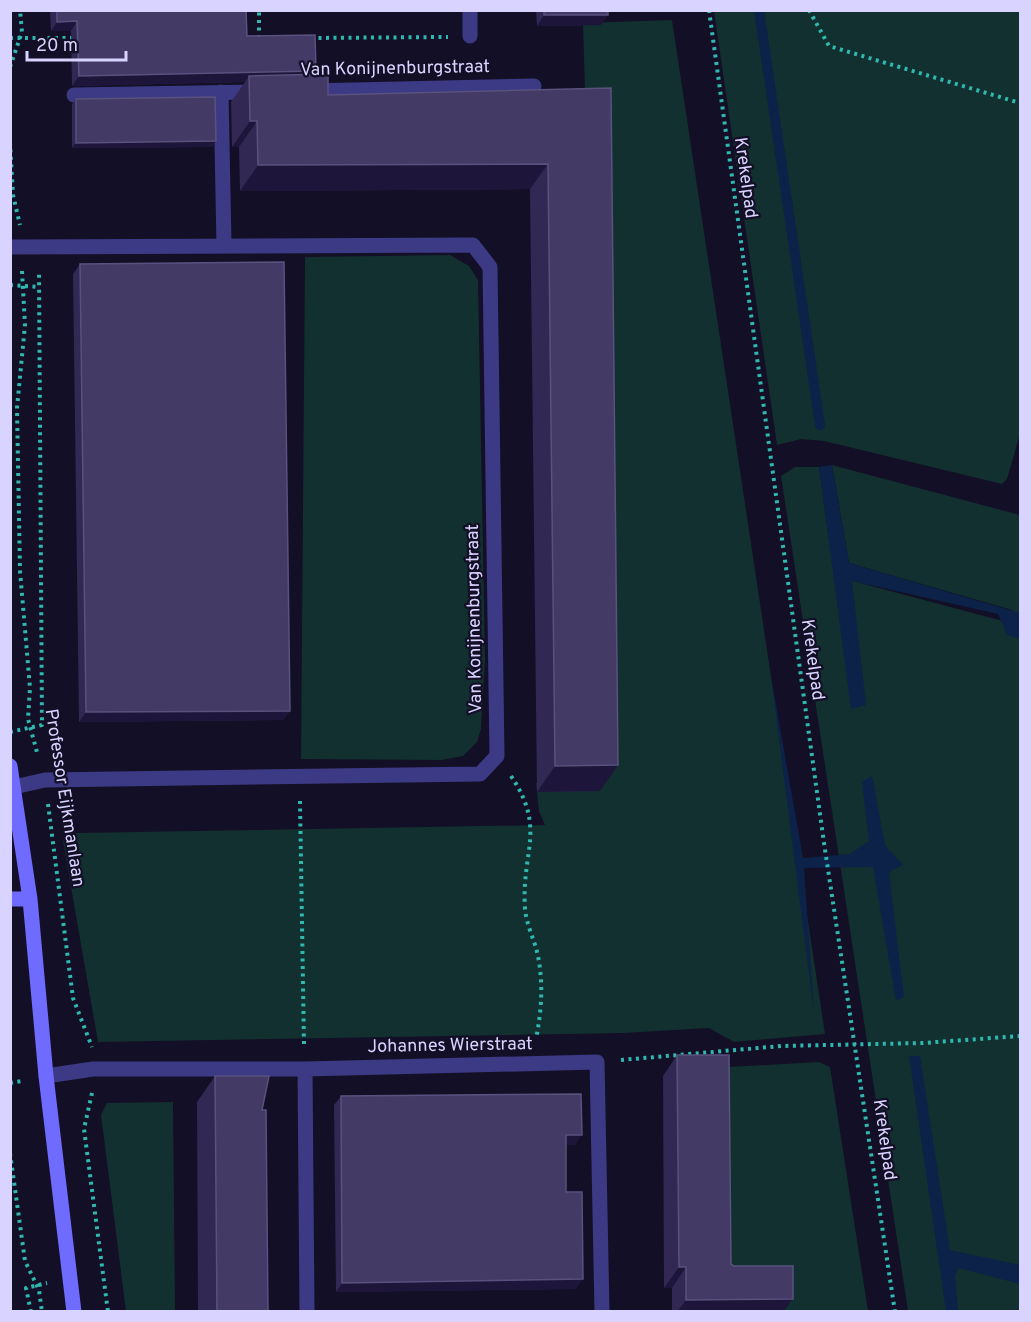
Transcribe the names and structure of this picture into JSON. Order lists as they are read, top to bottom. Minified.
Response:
{"streets":{"street":["Van Konijnenburgstraat","Johannes Wierstraat"],"path":["Krekelpad","Professor Eijkmanlaan"]},"crossings":[["Van Konijnenburgstraat","Professor Eijkmanlaan"],["Professor Eijkmanlaan","Johannes Wierstraat"]],"scale_bar":"20 m"}
